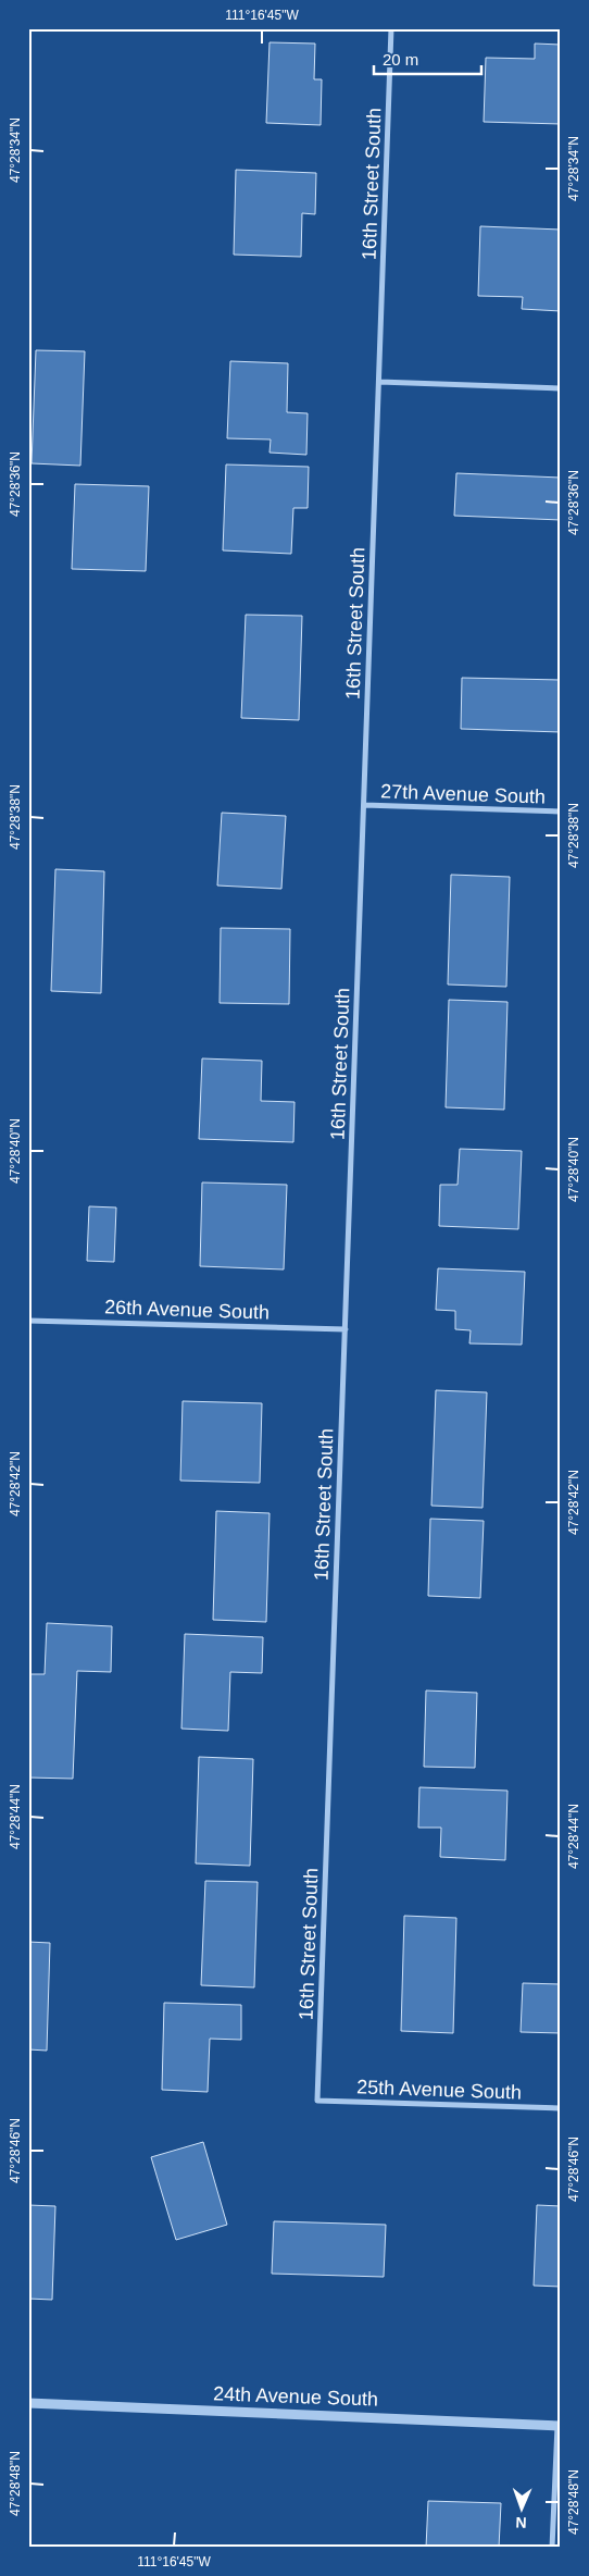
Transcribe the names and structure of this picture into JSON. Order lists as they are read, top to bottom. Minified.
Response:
{"streets":{"street":["16th Street South","27th Avenue South","26th Avenue South","25th Avenue South","24th Avenue South"]},"crossings":[["16th Street South","27th Avenue South"],["16th Street South","26th Avenue South"],["16th Street South","25th Avenue South"]],"scale_bar":"20 m","north":"bottom","coordinates":["111°16'45\"W","47°28'34\"N","47°28'36\"N","47°28'38\"N","47°28'40\"N","47°28'42\"N","47°28'44\"N","47°28'46\"N","47°28'48\"N"]}
